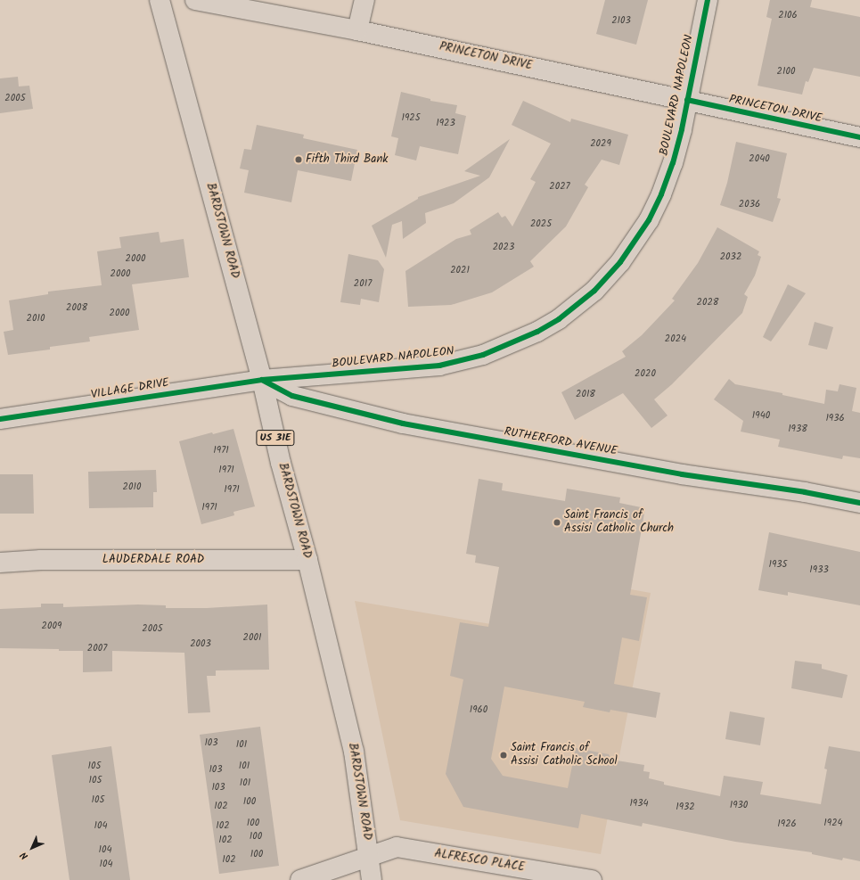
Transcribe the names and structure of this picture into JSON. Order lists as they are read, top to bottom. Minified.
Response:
{"streets":{"street":["PRINCETON DRIVE","BOULEVARD NAPOLEON","BARDSTOWN ROAD","VILLAGE DRIVE","US 31E","RUTHERFORD AVENUE","LAUDERDALE ROAD","ALFRESCO PLACE"]},"crossings":[["PRINCETON DRIVE","BOULEVARD NAPOLEON"],["BOULEVARD NAPOLEON","BARDSTOWN ROAD"],["BOULEVARD NAPOLEON","VILLAGE DRIVE"],["BOULEVARD NAPOLEON","RUTHERFORD AVENUE"],["BARDSTOWN ROAD","VILLAGE DRIVE"],["BARDSTOWN ROAD","RUTHERFORD AVENUE"],["BARDSTOWN ROAD","LAUDERDALE ROAD"],["BARDSTOWN ROAD","ALFRESCO PLACE"],["VILLAGE DRIVE","RUTHERFORD AVENUE"]],"places":["Fifth Third Bank","Saint Francis of Assisi Catholic Church","Saint Francis of Assisi Catholic School"],"house_numbers":["2106","2103","2100","2005","1925","1923","2029","2040","2027","2036","2025","2023","2032","2000","2021","2000","2017","2028","2008","2000","2010","2024","2020","2018","1940","1936","1938","1971","1971","2010","1971","1971","1935","1933","2009","2005","2001","2003","2007","1960","103","101","105","101","103","105","101","103","105","100","1934","1930","102","1932","100","1924","1926","104","102","100","102","104","100","102","104"],"north":"bottom left"}
